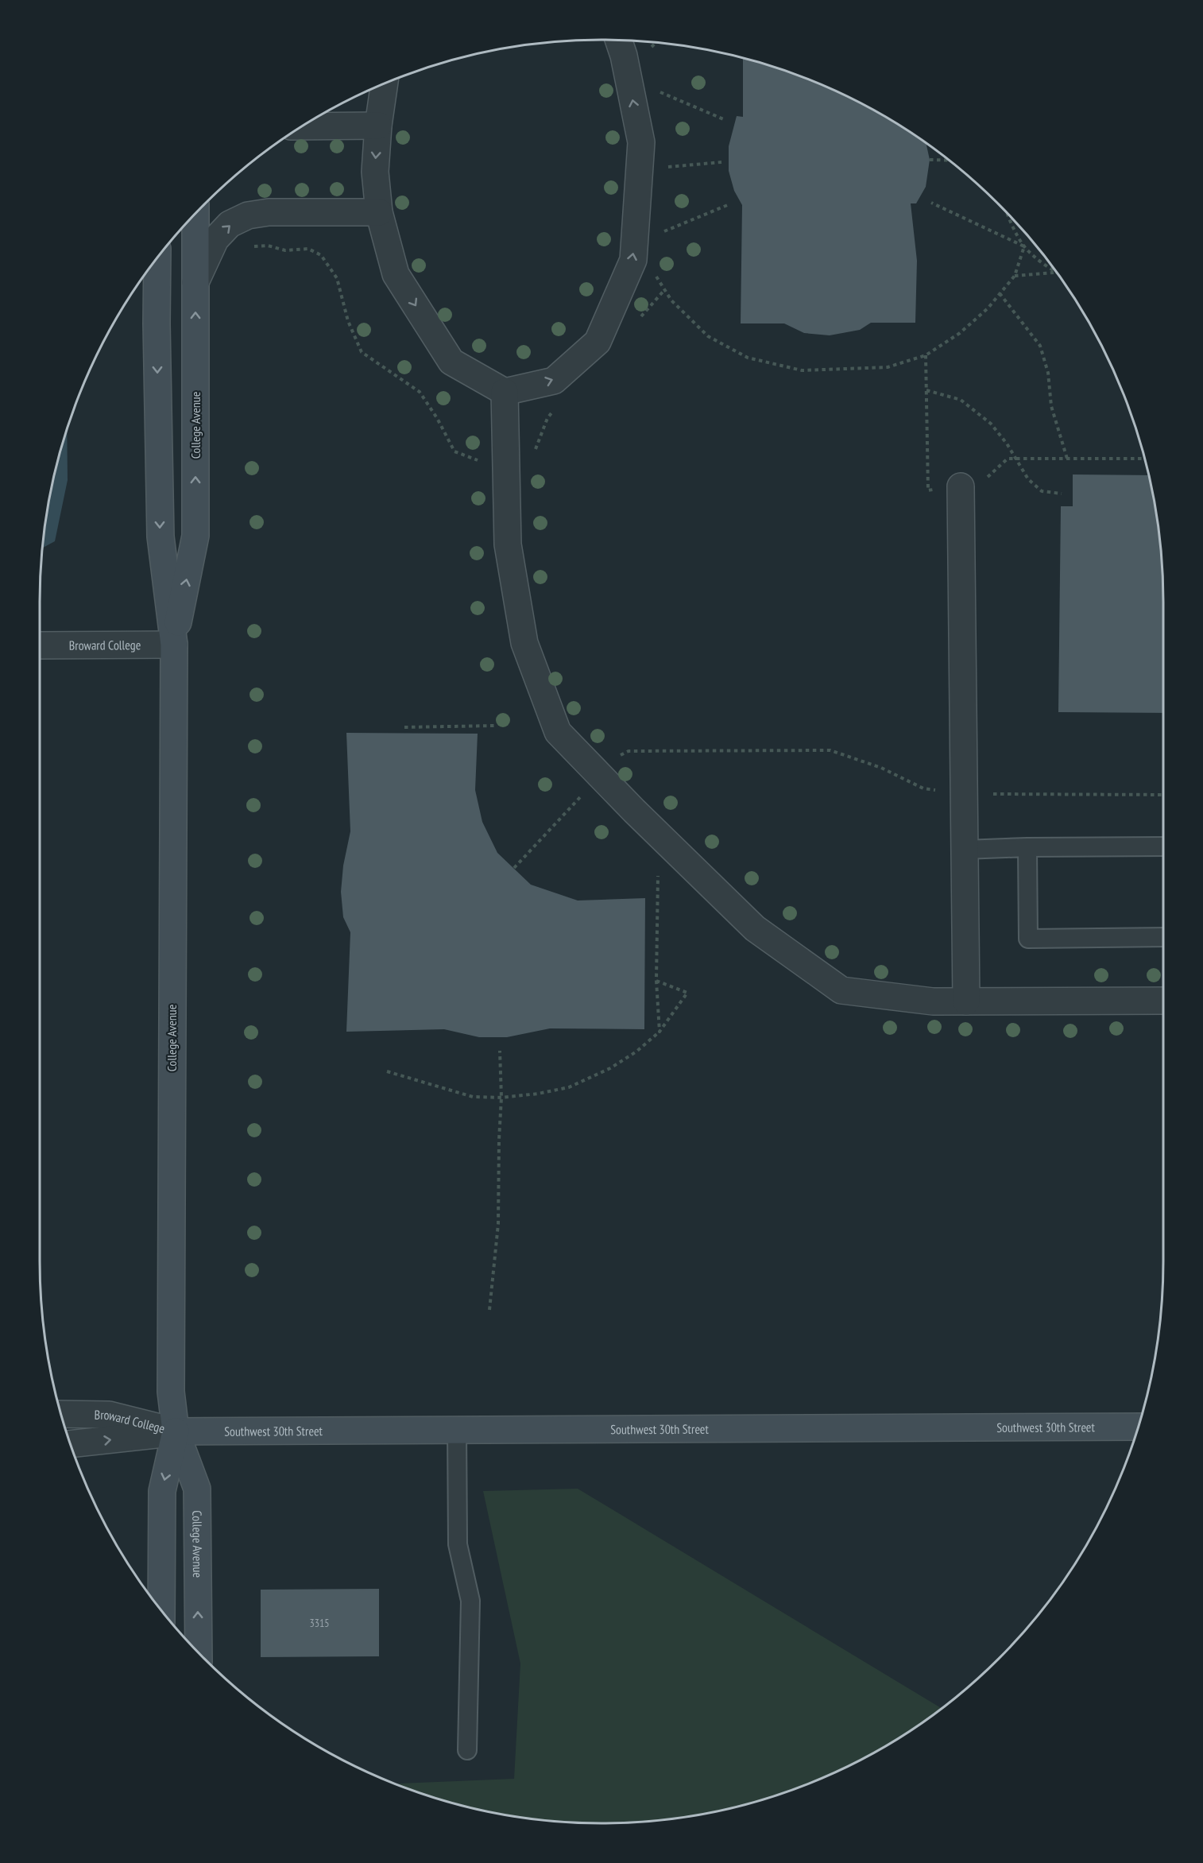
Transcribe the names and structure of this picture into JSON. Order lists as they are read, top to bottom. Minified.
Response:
{"streets":{"street":["College Avenue","Broward College","Southwest 30th Street"]},"crossings":[["College Avenue","Broward College"],["College Avenue","Southwest 30th Street"],["Broward College","Southwest 30th Street"]],"house_numbers":["3315"]}
